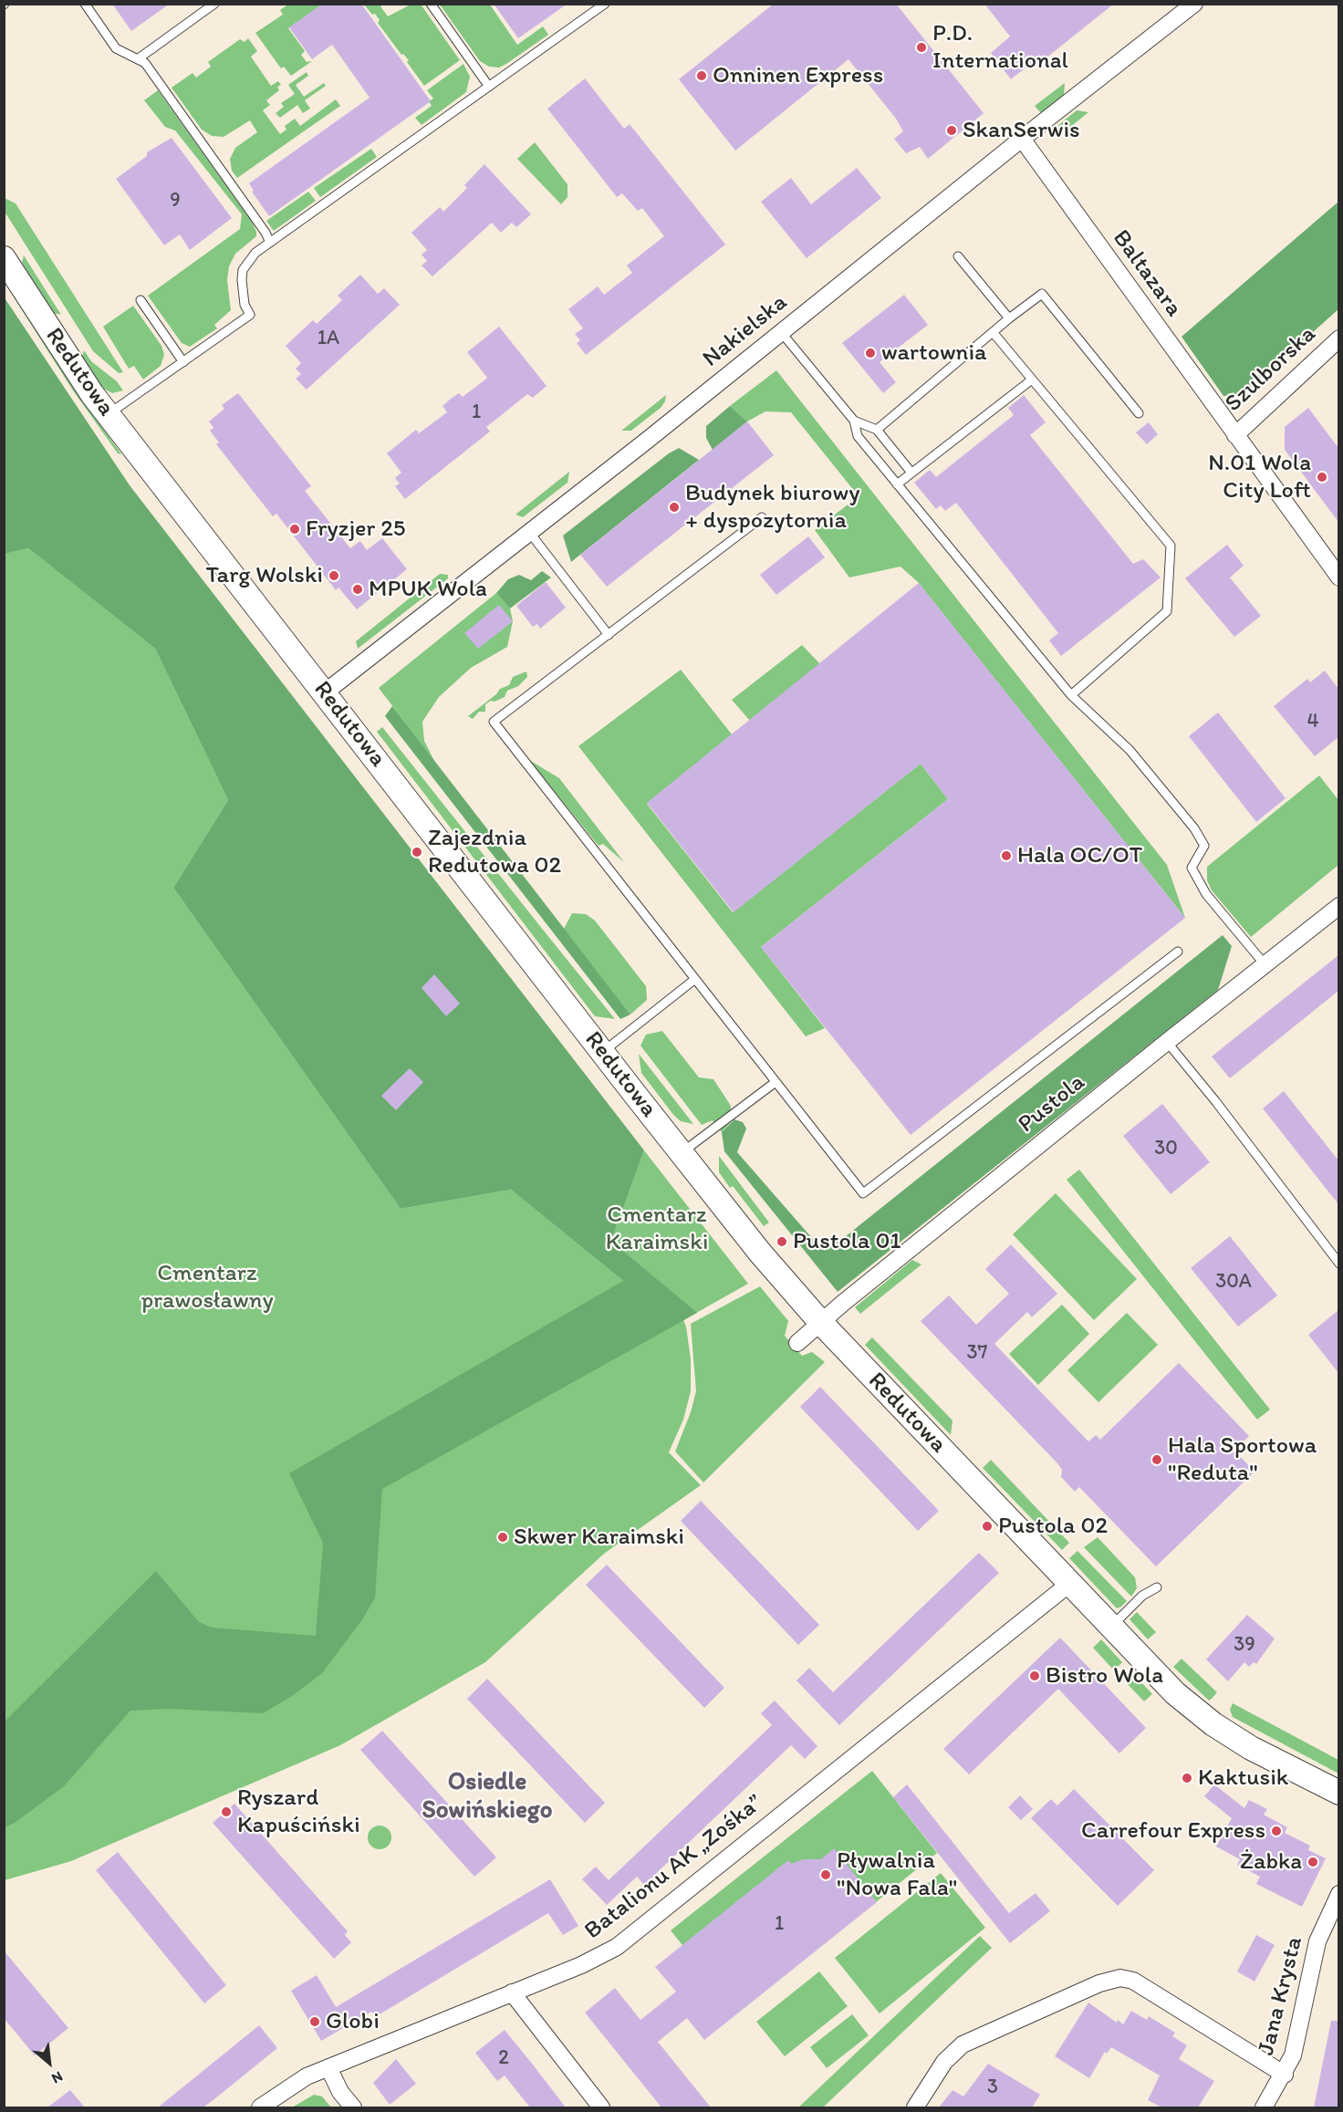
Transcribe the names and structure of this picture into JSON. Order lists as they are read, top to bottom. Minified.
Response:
{"streets":{"street":["Baltazara","Nakielska","Szulborska","Redutowa","Pustola","Batalionu AK „Zośka”","Jana Krysta"]},"crossings":[["Baltazara","Nakielska"],["Baltazara","Szulborska"],["Nakielska","Redutowa"],["Redutowa","Pustola"],["Redutowa","Batalionu AK „Zośka”"]],"districts":["Osiedle Sowińskiego"],"parks":["Cmentarz Karaimski","Cmentarz prawosławny"],"places":["P.D. International","Onninen Express","SkanSerwis","wartownia","N.01 Wola City Loft","Budynek biurowy + dyspozytornia","Fryzjer 25","Targ Wolski","MPUK Wola","Zajezdnia Redutowa 02","Hala OC/OT","Pustola 01","Hala Sportowa \"Reduta\"","Pustola 02","Skwer Karaimski","Bistro Wola","Kaktusik","Ryszard Kapuściński","Carrefour Express","Żabka","Pływalnia \"Nowa Fala\"","Globi"],"house_numbers":["9","1A","1","4","30","30A","37","39","1","2","3"],"north":"bottom right"}
